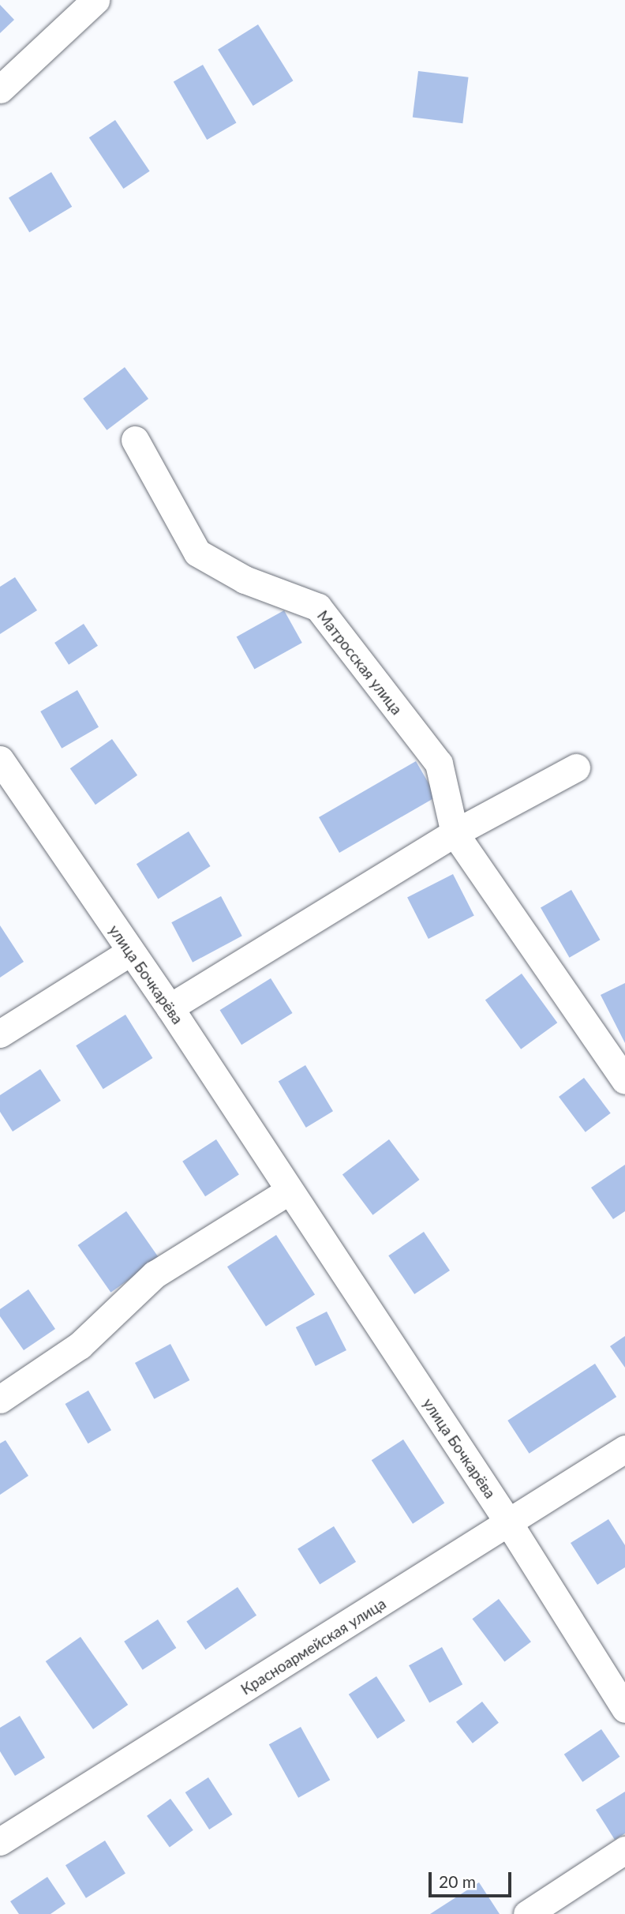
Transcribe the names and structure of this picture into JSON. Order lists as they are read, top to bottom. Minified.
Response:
{"streets":{"street":["Матросская улица","улица Бочкарёва","Красноармейская улица"]},"crossings":[["улица Бочкарёва","Красноармейская улица"]],"scale_bar":"20 m"}
